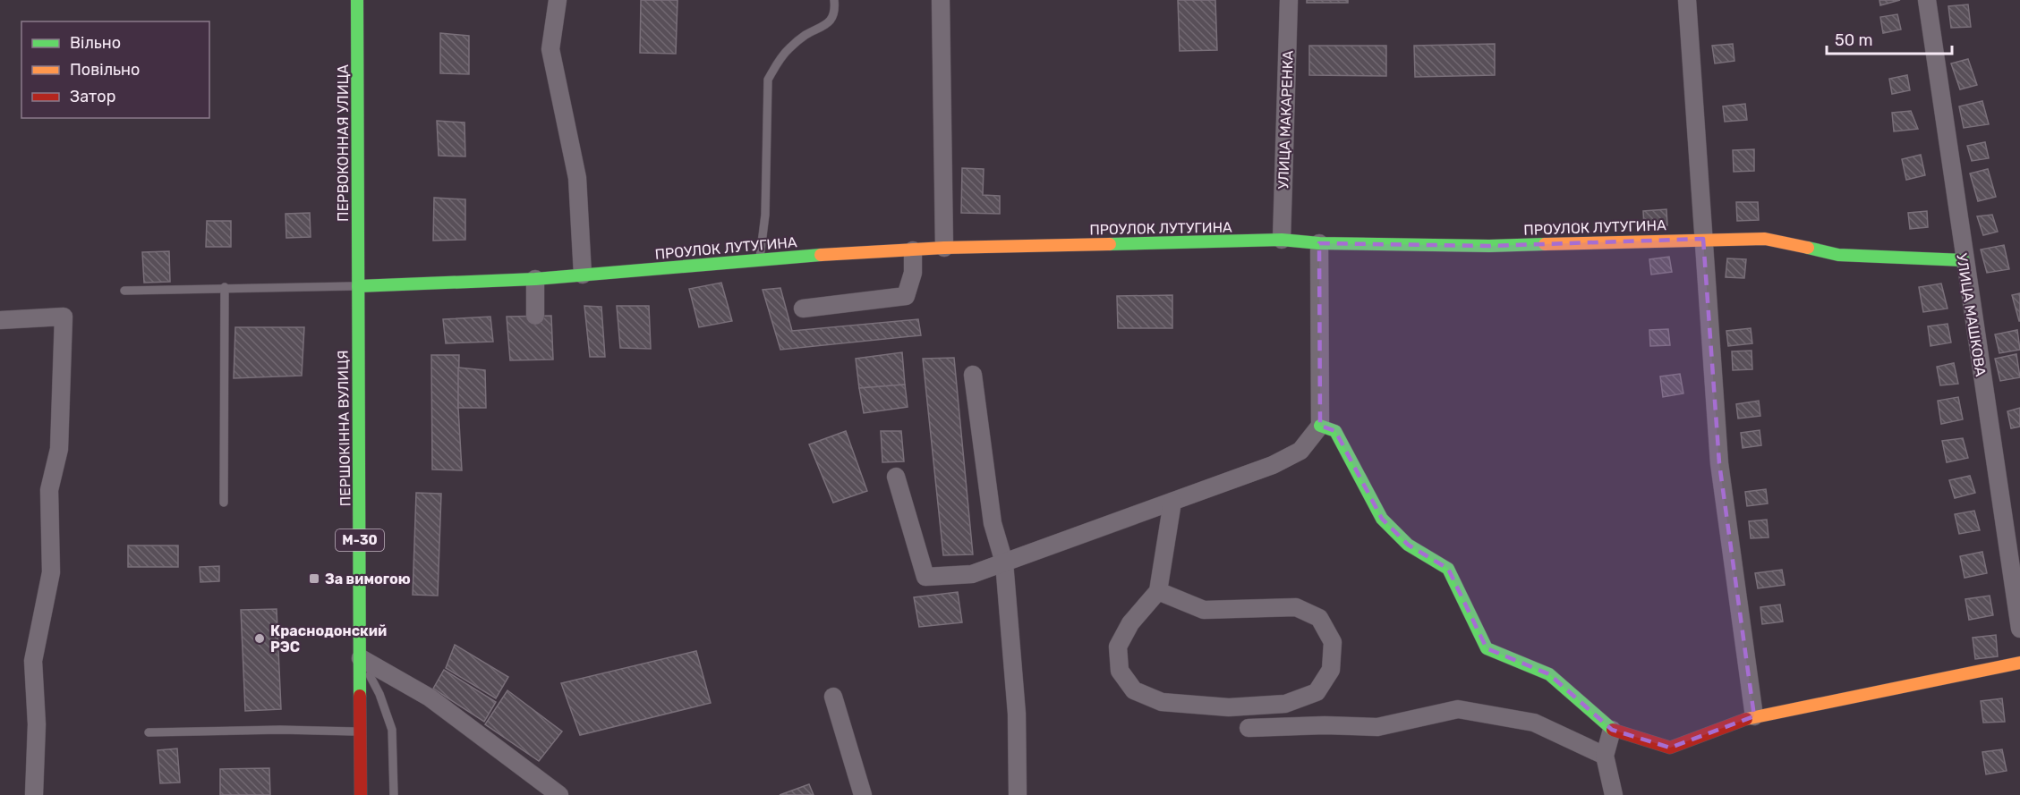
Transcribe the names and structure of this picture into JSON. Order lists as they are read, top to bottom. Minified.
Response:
{"streets":{"main road":["ПЕРВОКОННАЯ УЛИЦА","ПРОУЛОК ЛУТУГИНА","ПЕРШОКІННА ВУЛИЦЯ","М-30"],"street":["УЛИЦА МАКАРЕНКА","УЛИЦА МАШКОВА"]},"crossings":[["УЛИЦА МАКАРЕНКА","ПРОУЛОК ЛУТУГИНА"],["ПЕРВОКОННАЯ УЛИЦА","ПРОУЛОК ЛУТУГИНА"],["ПЕРВОКОННАЯ УЛИЦА","ПЕРШОКІННА ВУЛИЦЯ"],["ПРОУЛОК ЛУТУГИНА","УЛИЦА МАШКОВА"],["ПРОУЛОК ЛУТУГИНА","ПЕРШОКІННА ВУЛИЦЯ"]],"places":{"transit":["За вимогою"],"other":["Краснодонский РЭС"]},"legend":["Вільно","Повільно","Затор"],"scale_bar":"50 m"}
